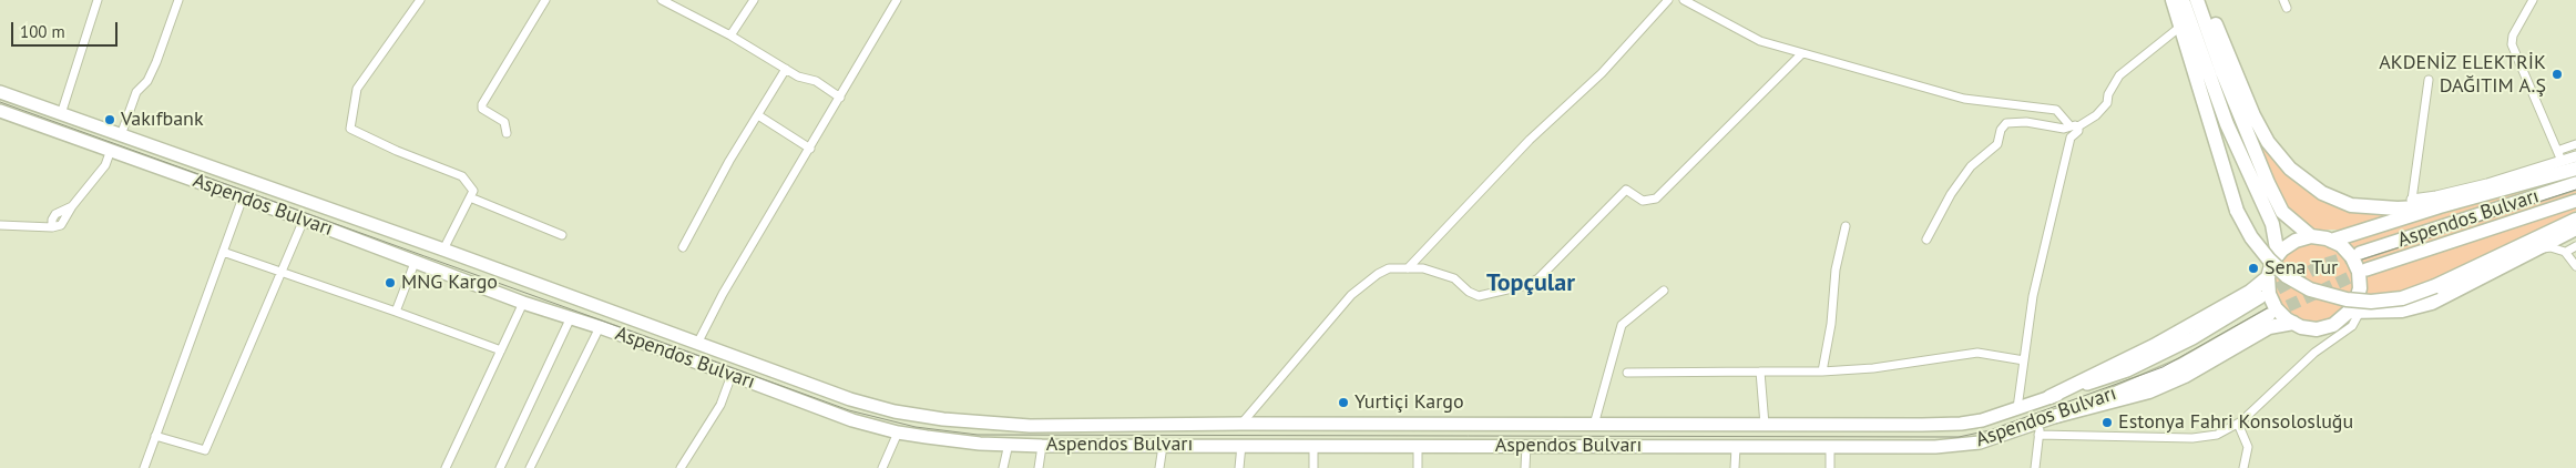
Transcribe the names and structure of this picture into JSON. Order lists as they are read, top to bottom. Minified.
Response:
{"streets":{"main road":["Aspendos Bulvarı"]},"districts":["Topçular"],"places":["AKDENİZ ELEKTRİK DAĞITIM A.Ş","Vakıfbank","Sena Tur","MNG Kargo","Yurtiçi Kargo","Estonya Fahri Konsolosluğu"],"scale_bar":"100 m"}
